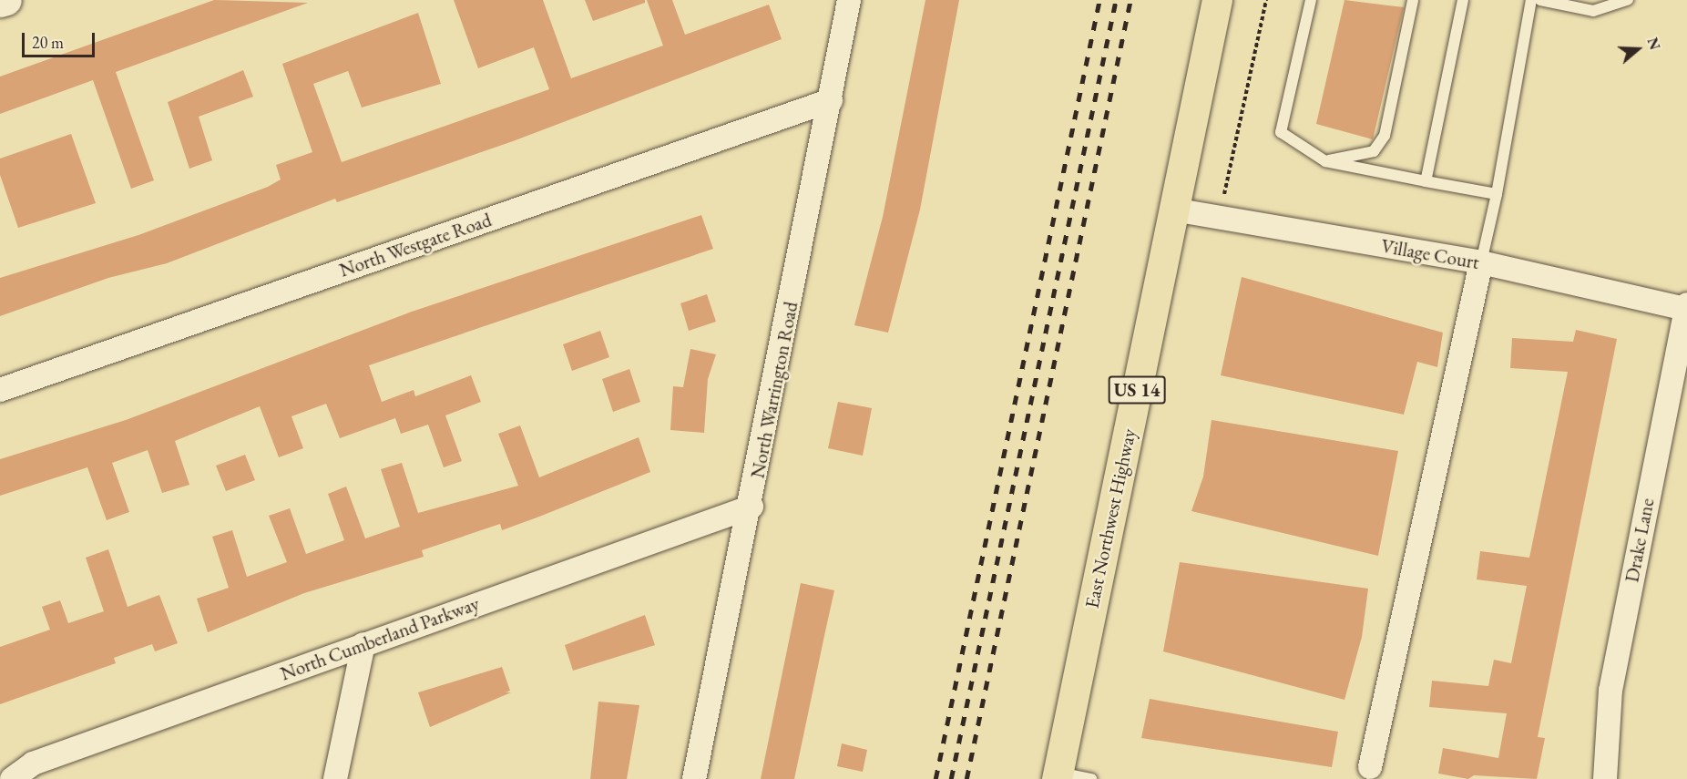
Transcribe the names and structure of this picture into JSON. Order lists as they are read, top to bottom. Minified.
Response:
{"streets":{"main road":["US 14","East Northwest Highway"],"street":["North Westgate Road","Village Court","North Warrington Road","Drake Lane","North Cumberland Parkway"]},"crossings":[["North Westgate Road","North Warrington Road"],["Village Court","East Northwest Highway"],["Village Court","Drake Lane"],["North Warrington Road","North Cumberland Parkway"]],"scale_bar":"20 m","north":"right"}
